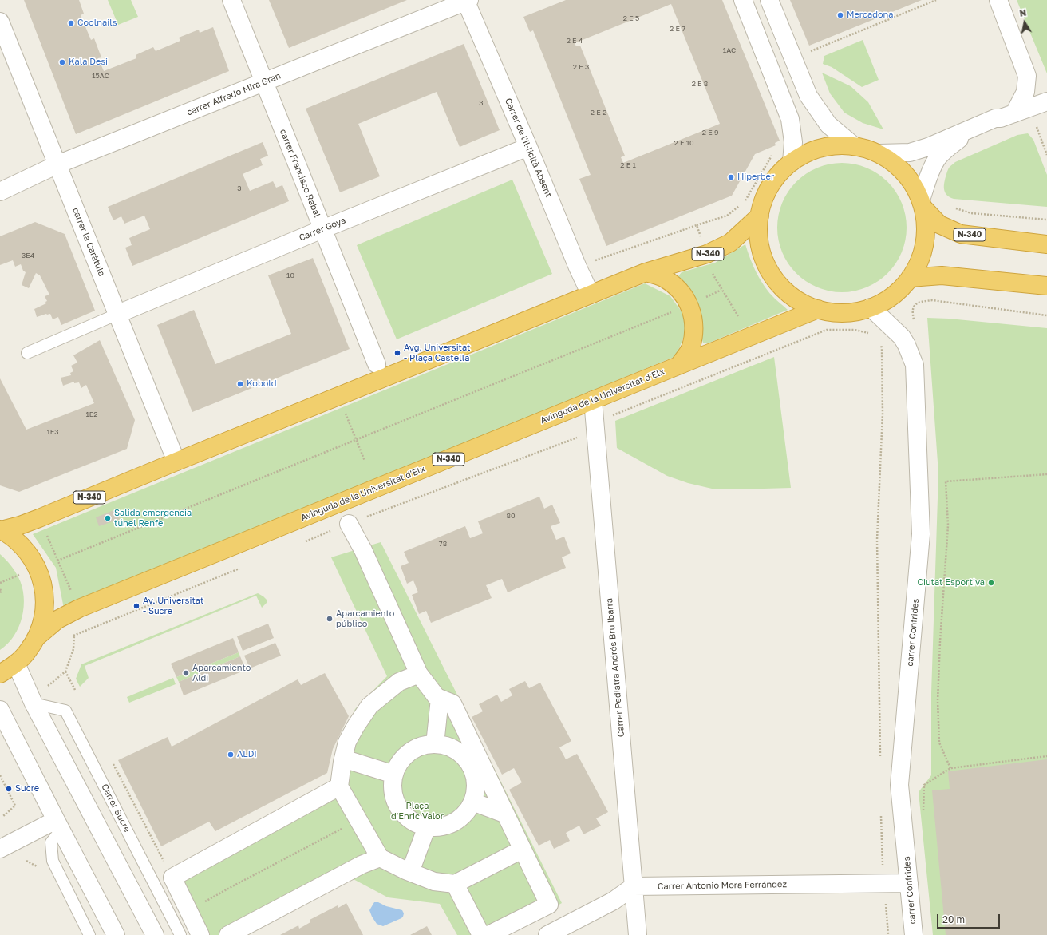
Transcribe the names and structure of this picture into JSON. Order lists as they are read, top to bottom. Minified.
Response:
{"streets":{"highway":["N-340","Avinguda de la Universitat d'Elx"],"street":["carrer Alfredo Mira Gran","Carrer de l'Il·licità Absent","carrer Francisco Rabal","Carrer Goya","carrer la Caràtula","carrer Confrides","Carrer Pediatra Andrés Bru Ibarra","Carrer Antonio Mora Ferrández"],"lane":["Carrer Sucre"]},"crossings":[["carrer Alfredo Mira Gran","Carrer de l'Il·licità Absent"],["carrer Alfredo Mira Gran","carrer Francisco Rabal"],["carrer Alfredo Mira Gran","carrer la Caràtula"],["Carrer de l'Il·licità Absent","Carrer Goya"],["Carrer de l'Il·licità Absent","N-340"],["carrer Francisco Rabal","Carrer Goya"],["Carrer Goya","carrer la Caràtula"],["N-340","carrer la Caràtula"],["N-340","Avinguda de la Universitat d'Elx"],["N-340","carrer Confrides"],["Avinguda de la Universitat d'Elx","Carrer Pediatra Andrés Bru Ibarra"],["carrer Confrides","Carrer Antonio Mora Ferrández"],["Carrer Pediatra Andrés Bru Ibarra","Carrer Antonio Mora Ferrández"]],"parks":["Plaça d'Enric Valor"],"places":["Mercadona","Coolnails","Kala Desi","Hiperber","Avg. Universitat - Plaça Castella","Kobold","Salida emergencia túnel Renfe","Ciutat Esportiva","Av. Universitat - Sucre","Aparcamiento público","Aparcamiento Aldi","ALDI","Sucre"],"house_numbers":["2 E 5","2 E 7","2 E 4","1AC","2 E 3","15AC","2 E 8","3","2 E 2","2 E 9","2 E 10","2 E 1","3","3E4","10","1E2","1E3","80","78"],"scale_bar":"20 m","north":"top"}
